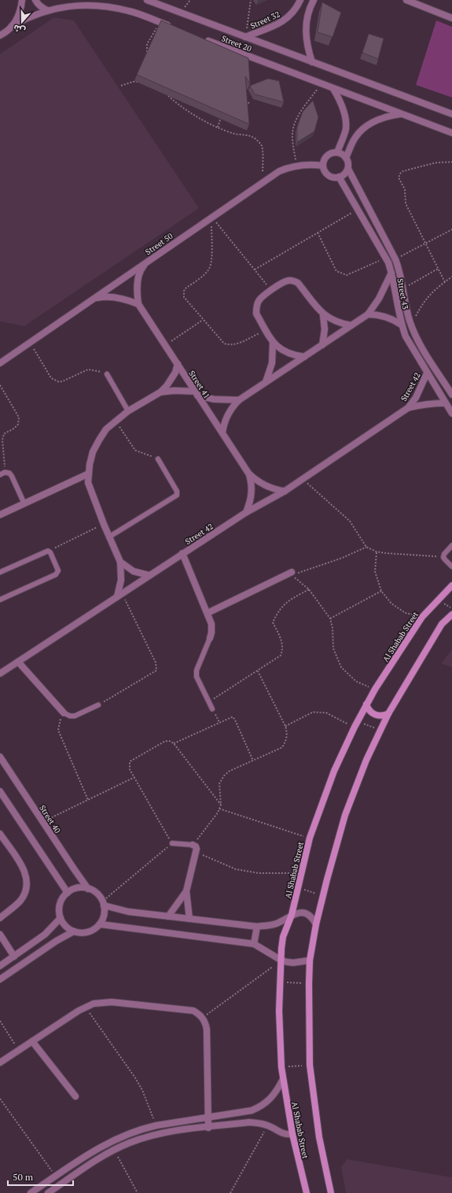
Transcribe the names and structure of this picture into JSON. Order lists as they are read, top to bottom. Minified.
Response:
{"streets":{"street":["Street 32","Street 20","Street 50","Street 43","Street 41","Street 42","Al Shabab Street","Street 40"]},"crossings":[["Street 32","Street 20"],["Street 50","Street 43"],["Street 50","Street 41"],["Street 43","Street 42"],["Street 41","Street 42"]],"scale_bar":"50 m","north":"bottom"}
